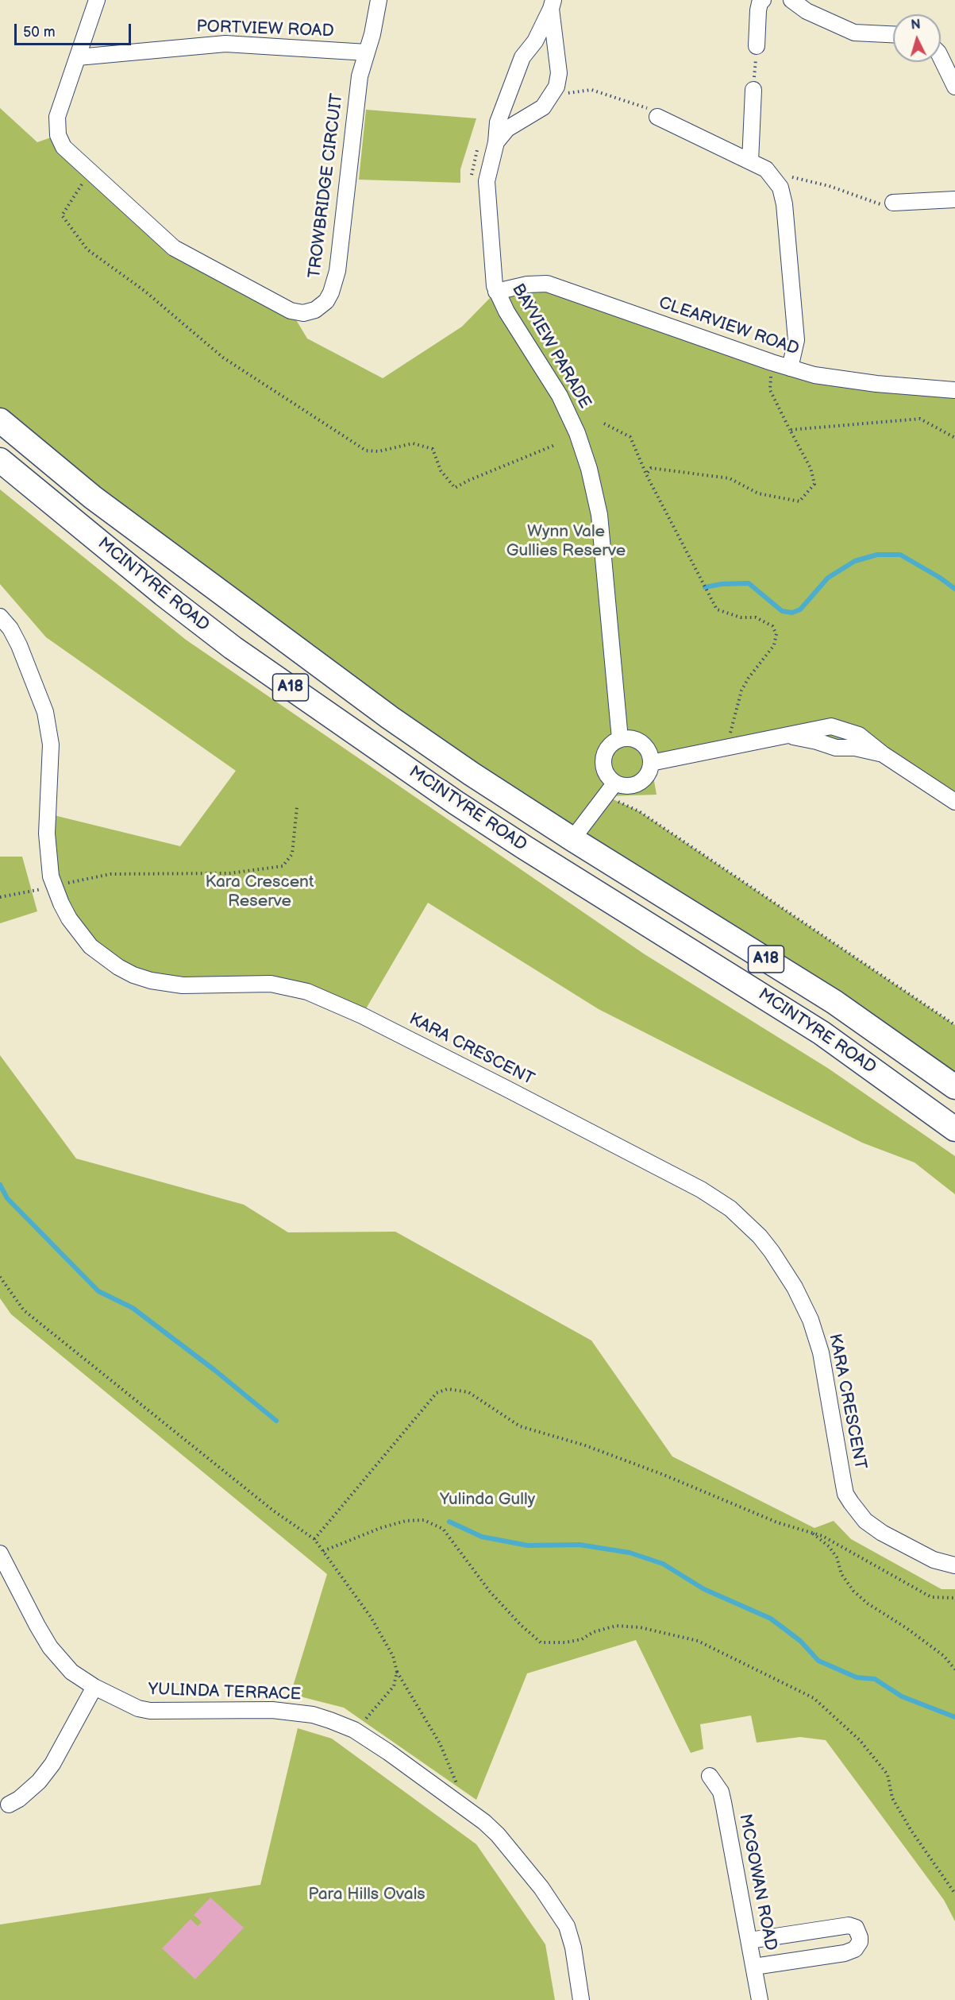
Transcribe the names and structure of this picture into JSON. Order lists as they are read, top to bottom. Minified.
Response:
{"streets":{"main road":["MCINTYRE ROAD","A18"],"street":["PORTVIEW ROAD","TROWBRIDGE CIRCUIT","CLEARVIEW ROAD","BAYVIEW PARADE","KARA CRESCENT","YULINDA TERRACE","MCGOWAN ROAD"]},"crossings":[["PORTVIEW ROAD","TROWBRIDGE CIRCUIT"],["CLEARVIEW ROAD","BAYVIEW PARADE"]],"parks":["Wynn Vale Gullies Reserve","Kara Crescent Reserve","Yulinda Gully","Para Hills Ovals"],"scale_bar":"50 m","north":"top"}
